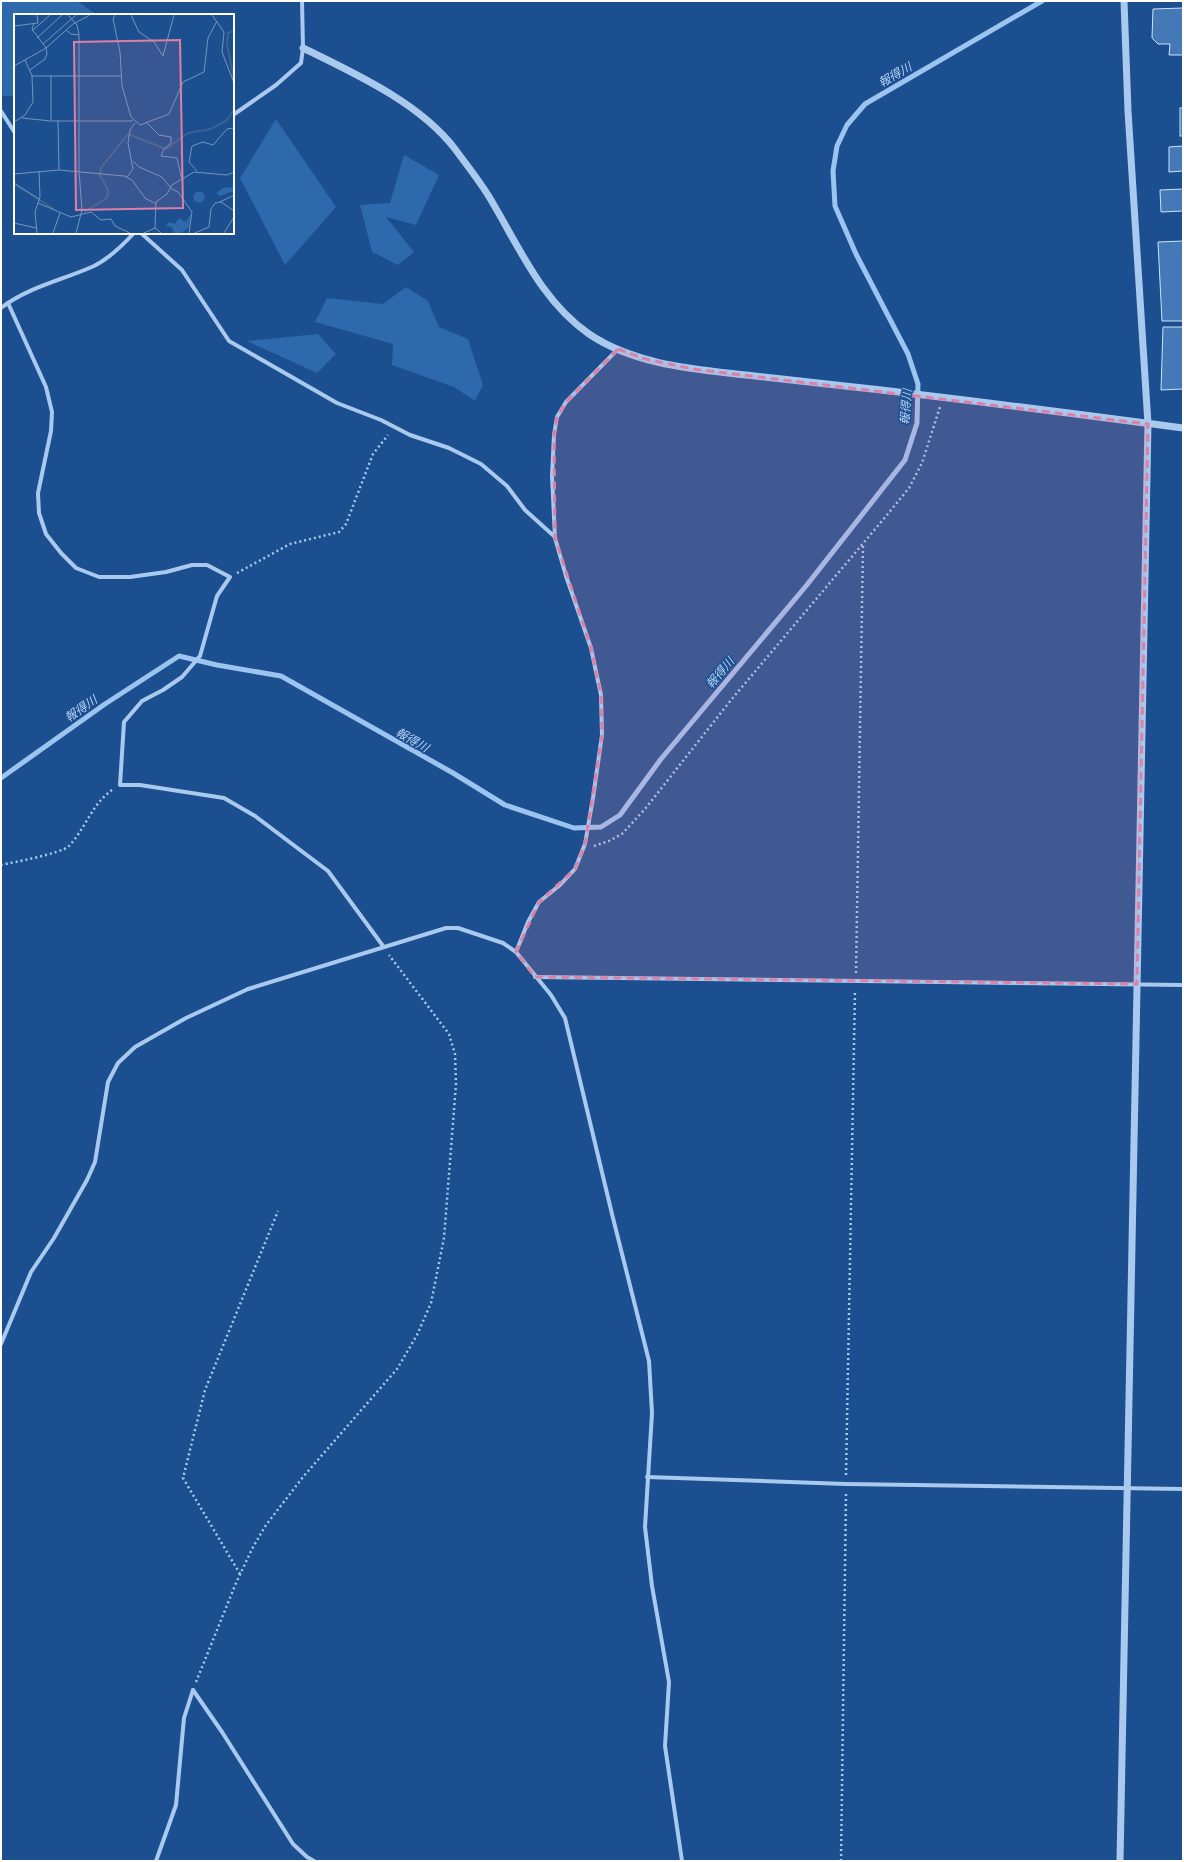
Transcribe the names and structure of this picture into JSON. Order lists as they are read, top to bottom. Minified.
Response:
{"water":["報得川"]}
